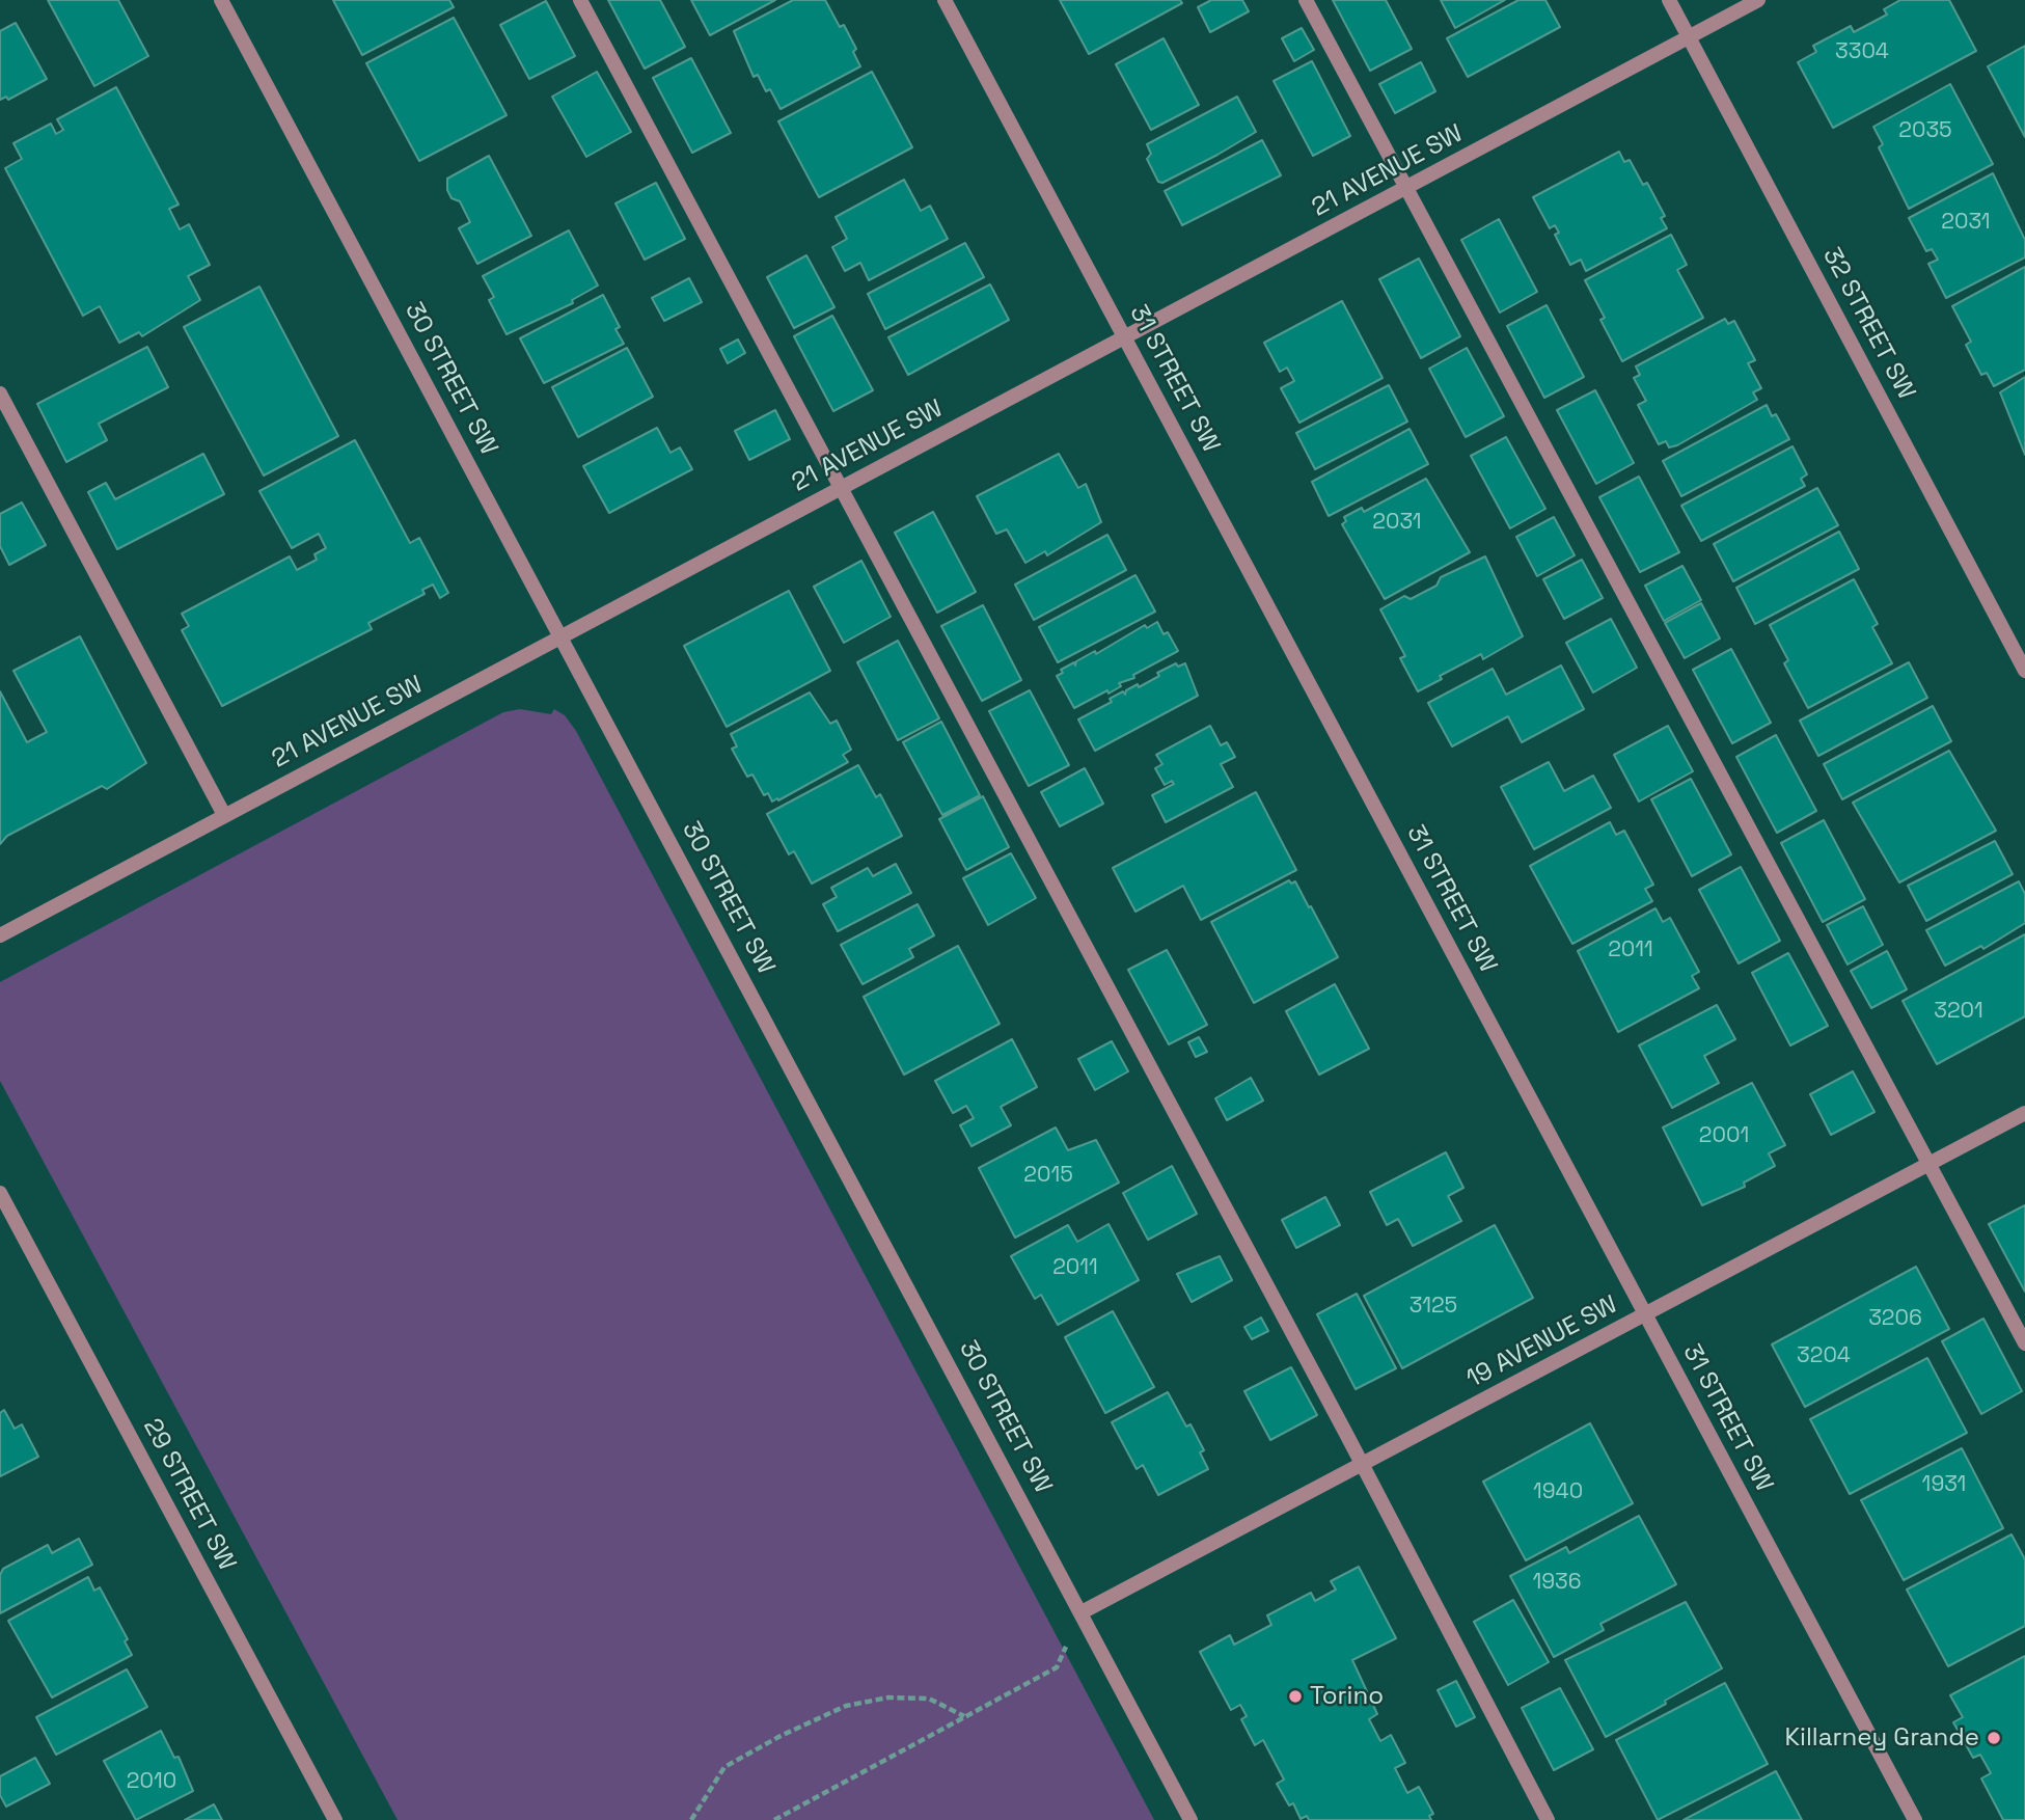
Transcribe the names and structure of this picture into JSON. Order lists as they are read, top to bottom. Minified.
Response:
{"streets":{"street":["21 AVENUE SW","32 STREET SW","30 STREET SW","31 STREET SW","19 AVENUE SW","29 STREET SW"]},"crossings":[["21 AVENUE SW","32 STREET SW"],["21 AVENUE SW","30 STREET SW"],["21 AVENUE SW","31 STREET SW"],["30 STREET SW","19 AVENUE SW"],["31 STREET SW","19 AVENUE SW"]],"places":["Torino","Killarney Grande"],"house_numbers":["3304","2035","2031","2031","2011","3201","2001","2015","2011","3125","3206","3204","1931","1940","1936","2010"]}
